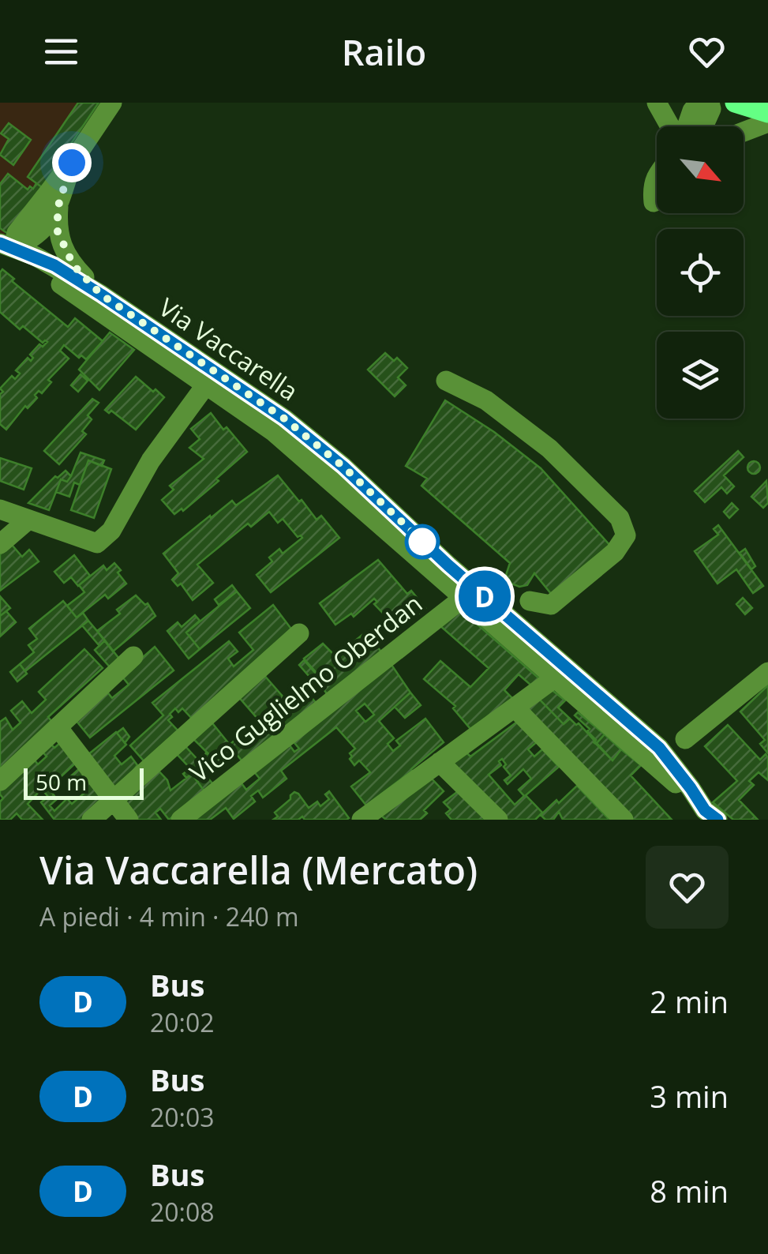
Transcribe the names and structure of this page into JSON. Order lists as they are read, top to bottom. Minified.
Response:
{"streets":{"street":["Via Vaccarella","Vico Guglielmo Oberdan"]},"crossings":[["Via Vaccarella","Vico Guglielmo Oberdan"]],"lines":["bus line D"],"scale_bar":"50 m","north":"bottom right","page":{"header":"Railo","on_map":"D","scale":"50 m","heading":["Via Vaccarella (Mercato)","A piedi · 4 min · 240 m"],"list":[{"mark":"D","name":"Bus","note":"20:02","value":"2 min"},{"mark":"D","name":"Bus","note":"20:03","value":"3 min"},{"mark":"D","name":"Bus","note":"20:08","value":"8 min"}]}}
